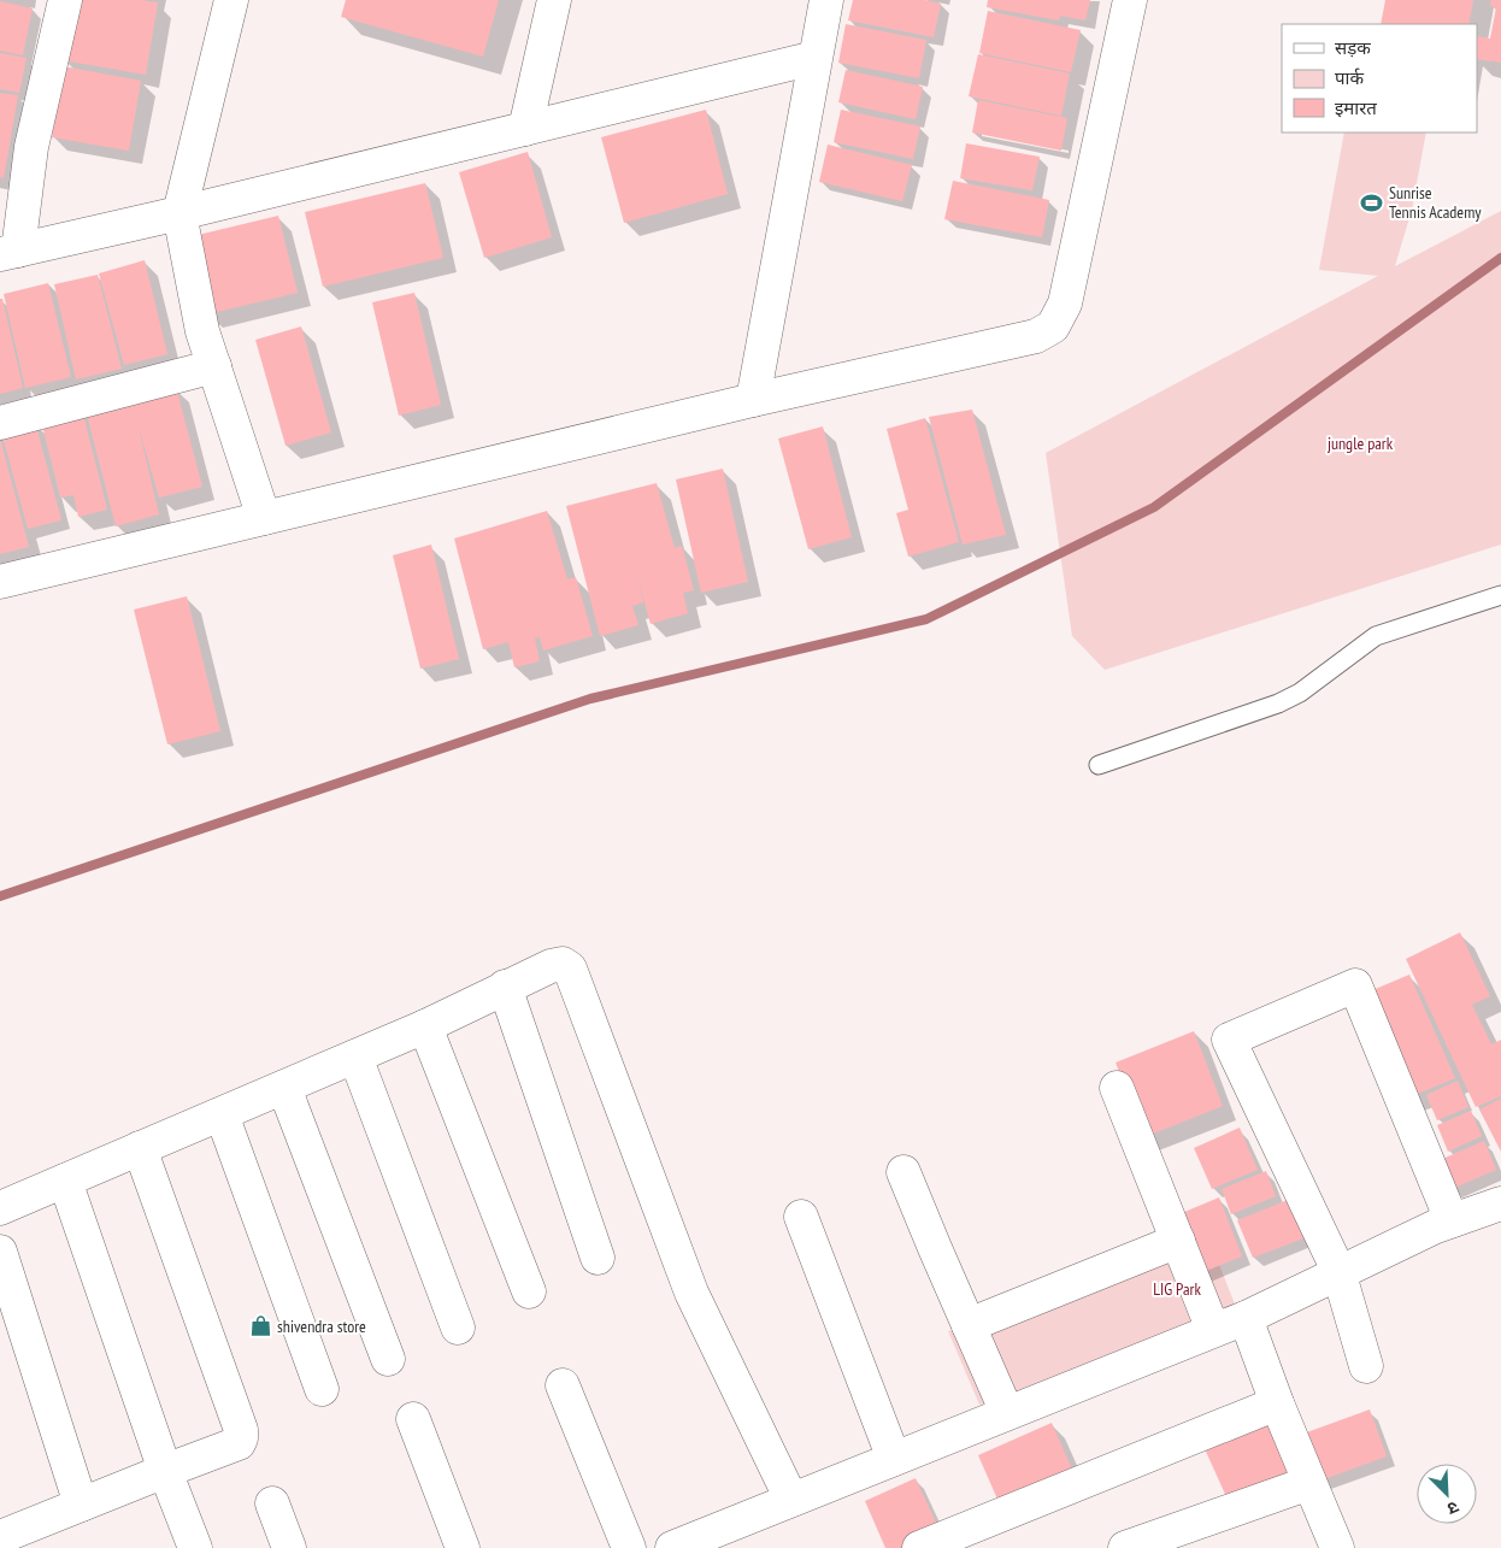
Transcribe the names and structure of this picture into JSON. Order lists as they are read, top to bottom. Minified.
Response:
{"parks":["jungle park","LIG Park"],"places":{"sports":["Sunrise Tennis Academy"],"shop":["shivendra store"]},"legend":["सड़क","पार्क","इमारत"],"north":"bottom right"}
